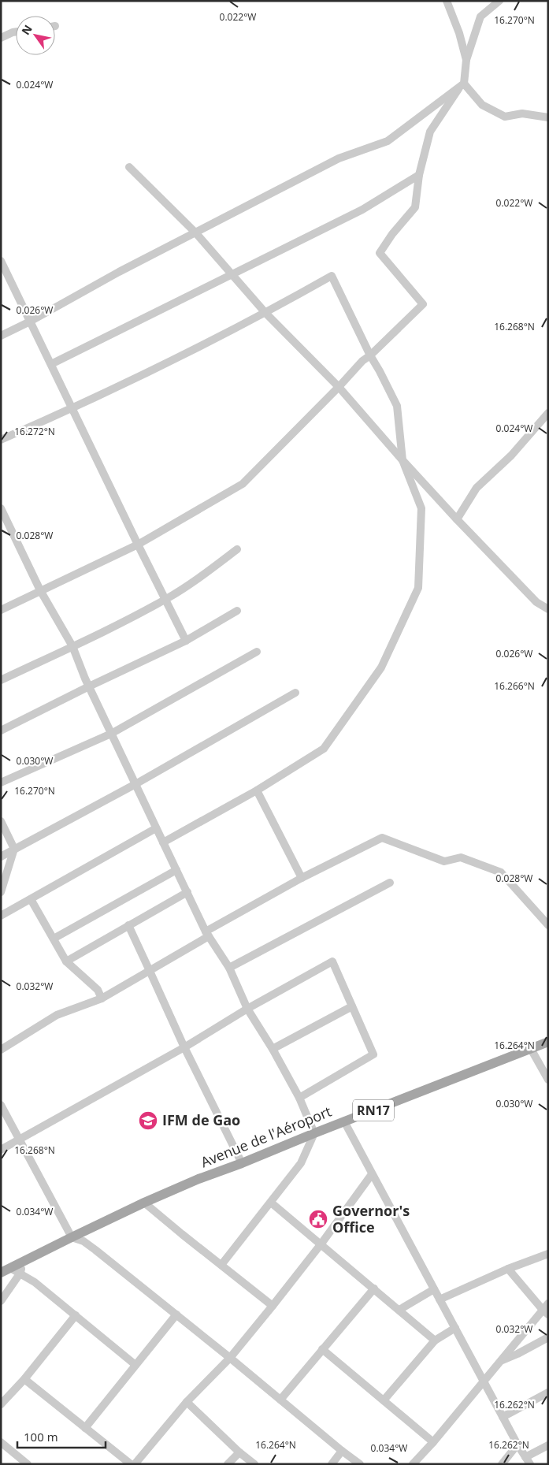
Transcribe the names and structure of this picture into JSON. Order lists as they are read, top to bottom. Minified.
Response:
{"streets":{"main road":["RN17","Avenue de l'Aéroport"]},"places":{"school or university":["IFM de Gao"],"public building":["Governor's Office"]},"scale_bar":"100 m","north":"top left","coordinates":["0.022°W","16.270°N","0.024°W","0.026°W","16.268°N","16.272°N","0.028°W","16.266°N","0.030°W","0.032°W","16.264°N","0.034°W","16.262°N"]}
